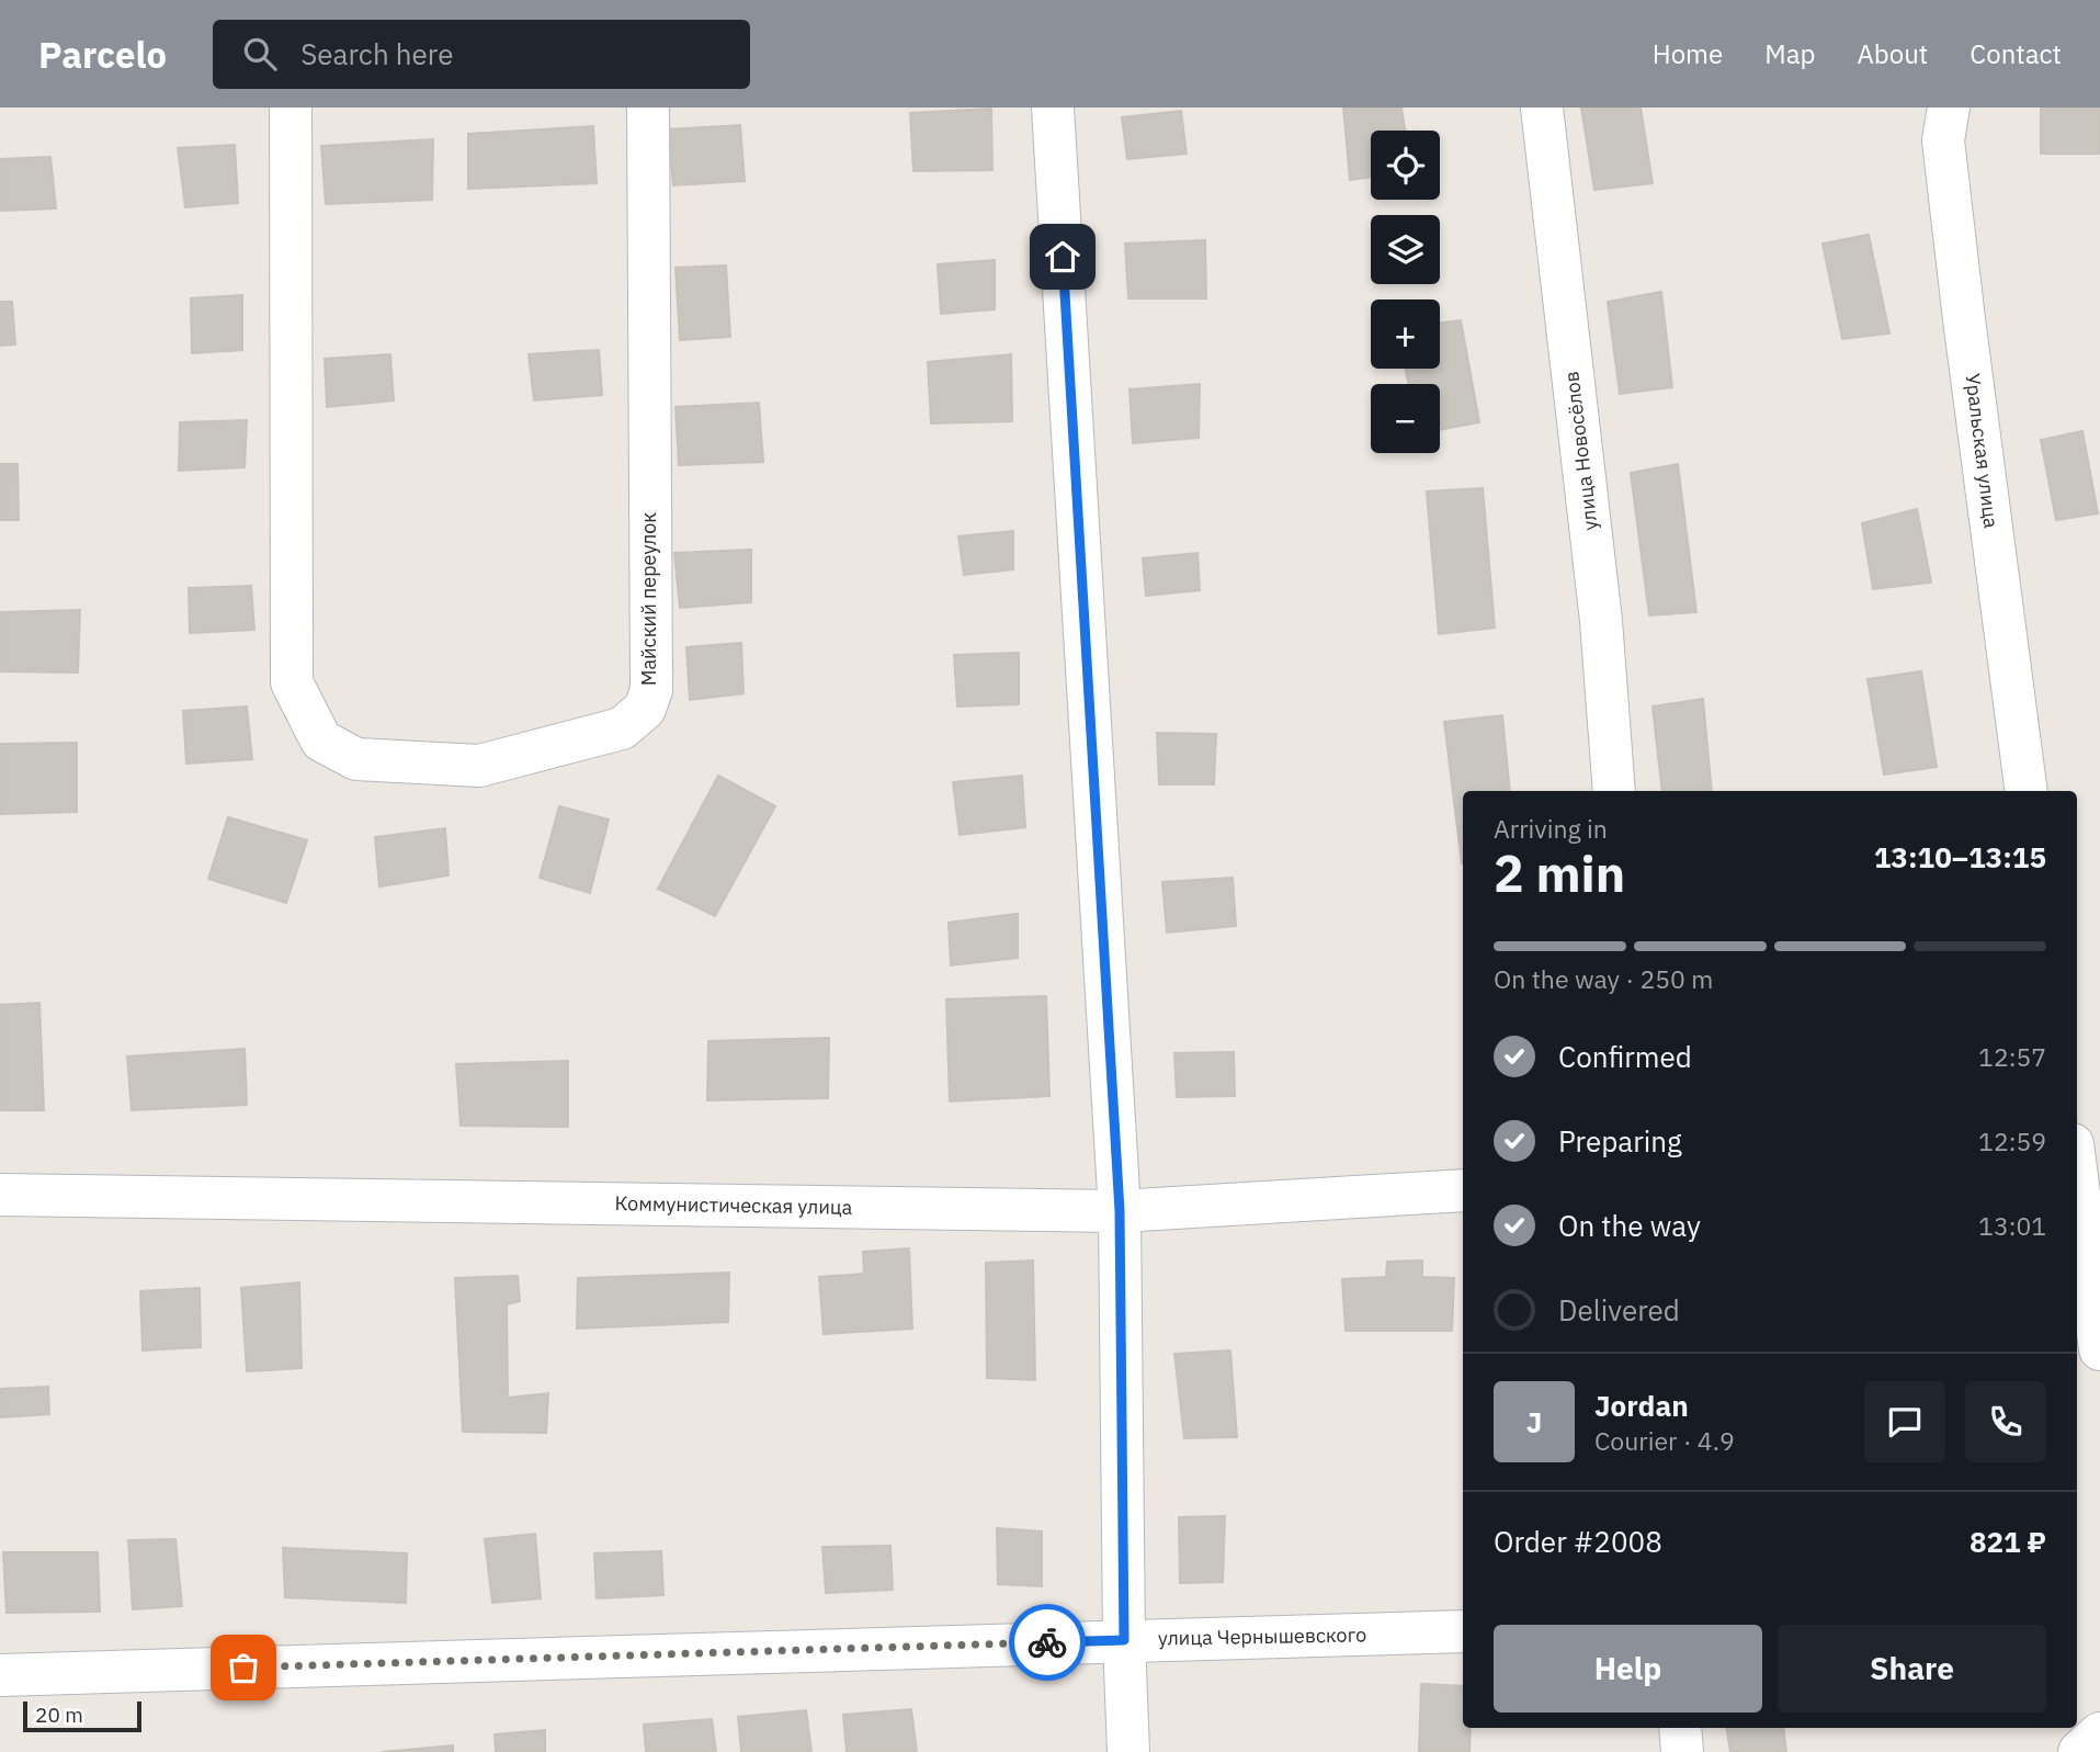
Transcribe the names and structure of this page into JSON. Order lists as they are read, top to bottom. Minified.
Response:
{"streets":{"street":["улица Новосёлов","Уральская улица","Майский переулок","Коммунистическая улица","улица Чернышевского"]},"scale_bar":"20 m","page":{"header":"Parcelo","search":"Search here","nav":["Home","Map","About","Contact"],"map_buttons":["+","−"],"heading":["2 min","Arriving in","13:10–13:15"],"panel":["Jordan","Courier · 4.9","Order #2008","821 ₽"],"bar":"On the way · 250 m","list":[["Confirmed","12:57"],["Preparing","12:59"],["On the way","13:01"],"Delivered"],"round":"J","buttons":["Help","Share"],"scale":"20 m"}}
